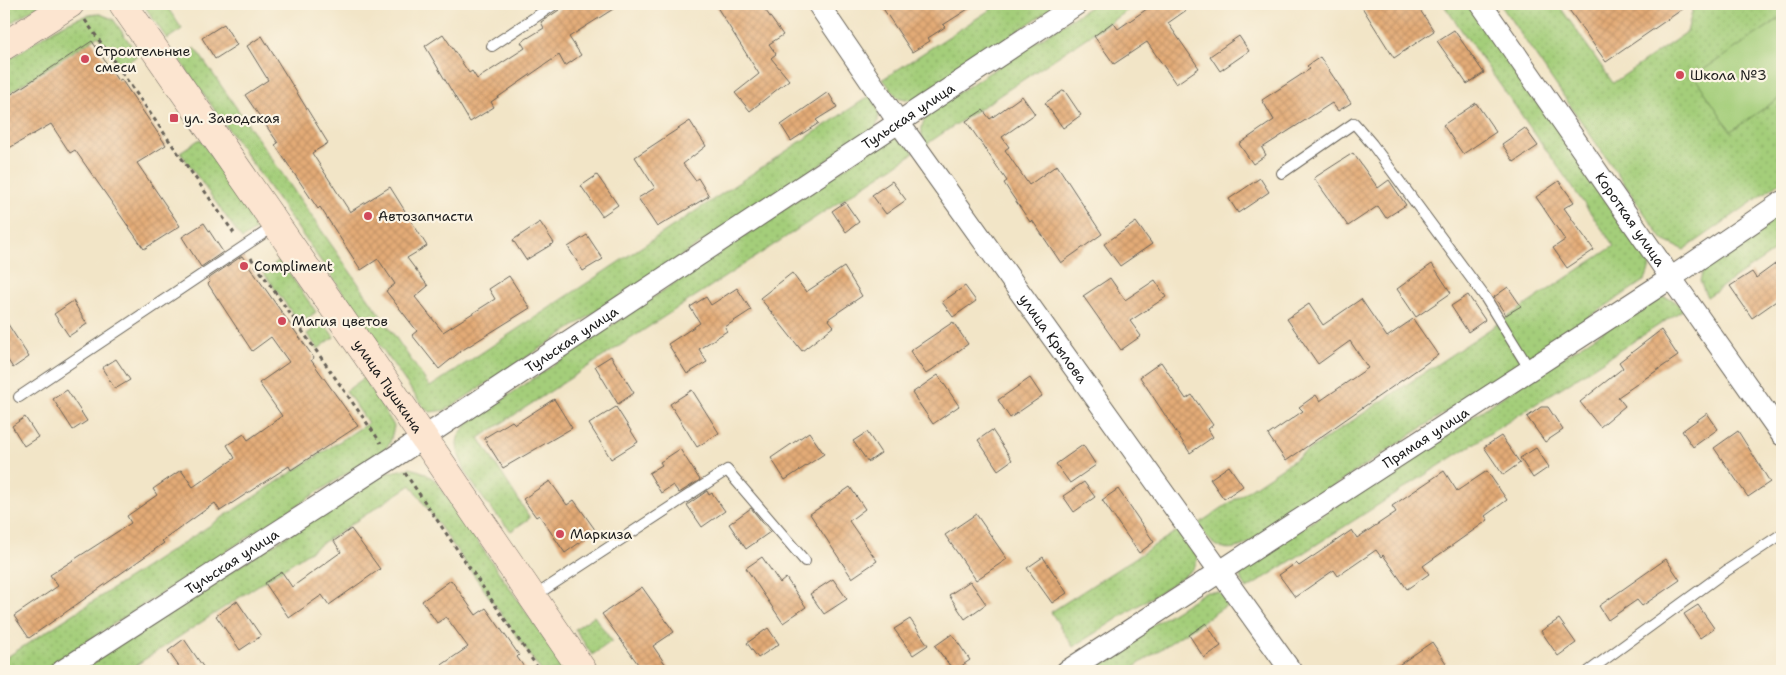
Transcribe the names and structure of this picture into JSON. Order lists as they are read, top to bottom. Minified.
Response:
{"streets":{"main road":["улица Пушкина"],"street":["Тульская улица","Короткая улица","улица Крылова","Прямая улица"]},"crossings":[["Тульская улица","улица Крылова"],["Тульская улица","улица Пушкина"],["Короткая улица","Прямая улица"],["улица Крылова","Прямая улица"]],"places":{"other":["Строительные смеси","Школа №3","Автозапчасти","Compliment","Магия цветов","Маркиза"],"transit":["ул. Заводская"]}}
